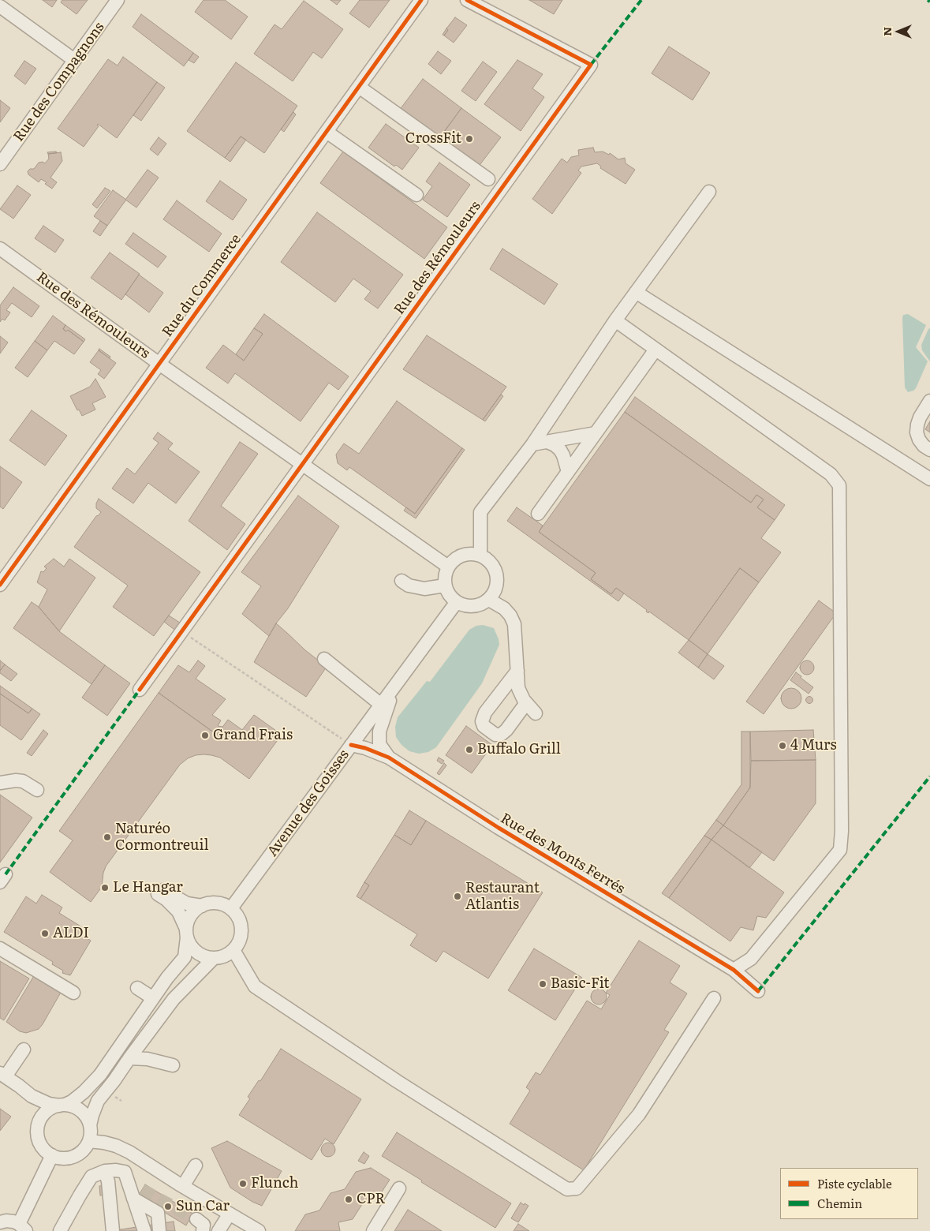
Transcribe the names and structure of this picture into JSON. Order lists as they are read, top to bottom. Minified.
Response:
{"streets":{"street":["Rue des Compagnons","Rue des Rémouleurs","Rue du Commerce","Avenue des Goisses","Rue des Monts Ferrés"]},"crossings":[["Rue des Rémouleurs","Rue du Commerce"],["Rue des Rémouleurs","Avenue des Goisses"],["Avenue des Goisses","Rue des Monts Ferrés"]],"places":["CrossFit","Grand Frais","4 Murs","Buffalo Grill","Naturéo Cormontreuil","Le Hangar","Restaurant Atlantis","ALDI","Basic-Fit","Flunch","CPR","Sun Car"],"legend":["Piste cyclable","Chemin"],"north":"left"}
